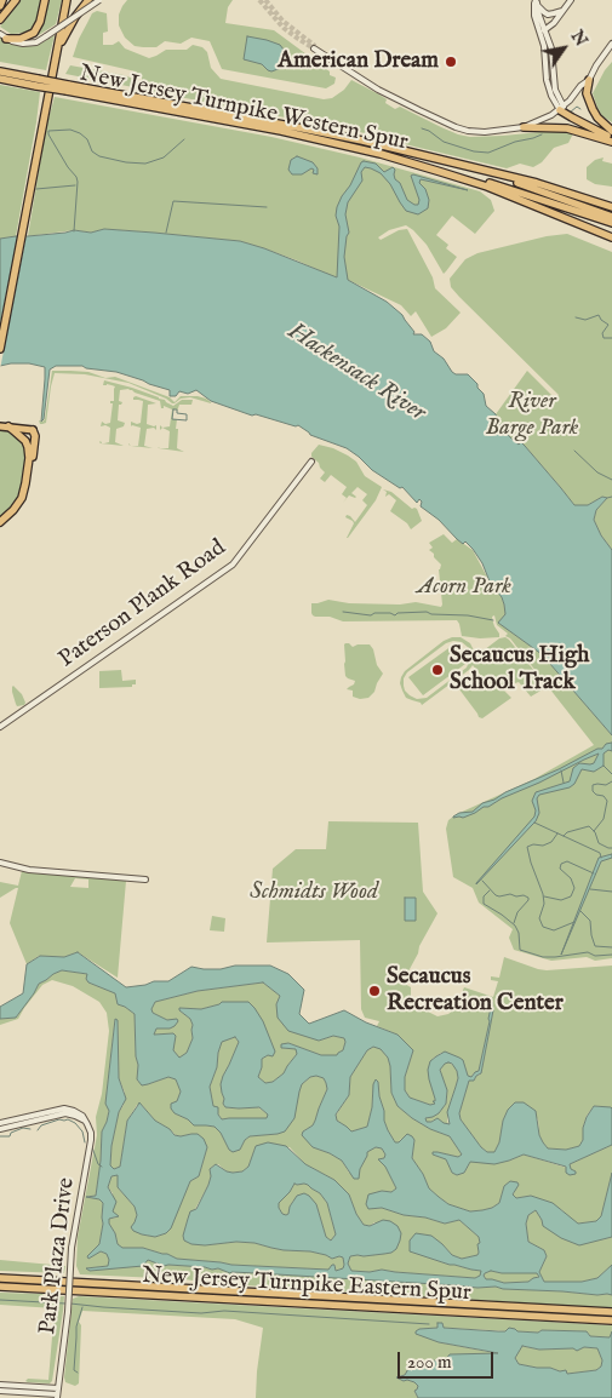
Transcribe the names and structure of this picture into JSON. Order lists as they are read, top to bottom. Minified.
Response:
{"streets":{"highway":["New Jersey Turnpike Western Spur","New Jersey Turnpike Eastern Spur"],"street":["Paterson Plank Road","Park Plaza Drive"]},"water":["Hackensack River"],"parks":["River Barge Park","Acorn Park","Schmidts Wood"],"places":["American Dream","Secaucus High School Track","Secaucus Recreation Center"],"scale_bar":"200 m","north":"top right"}
